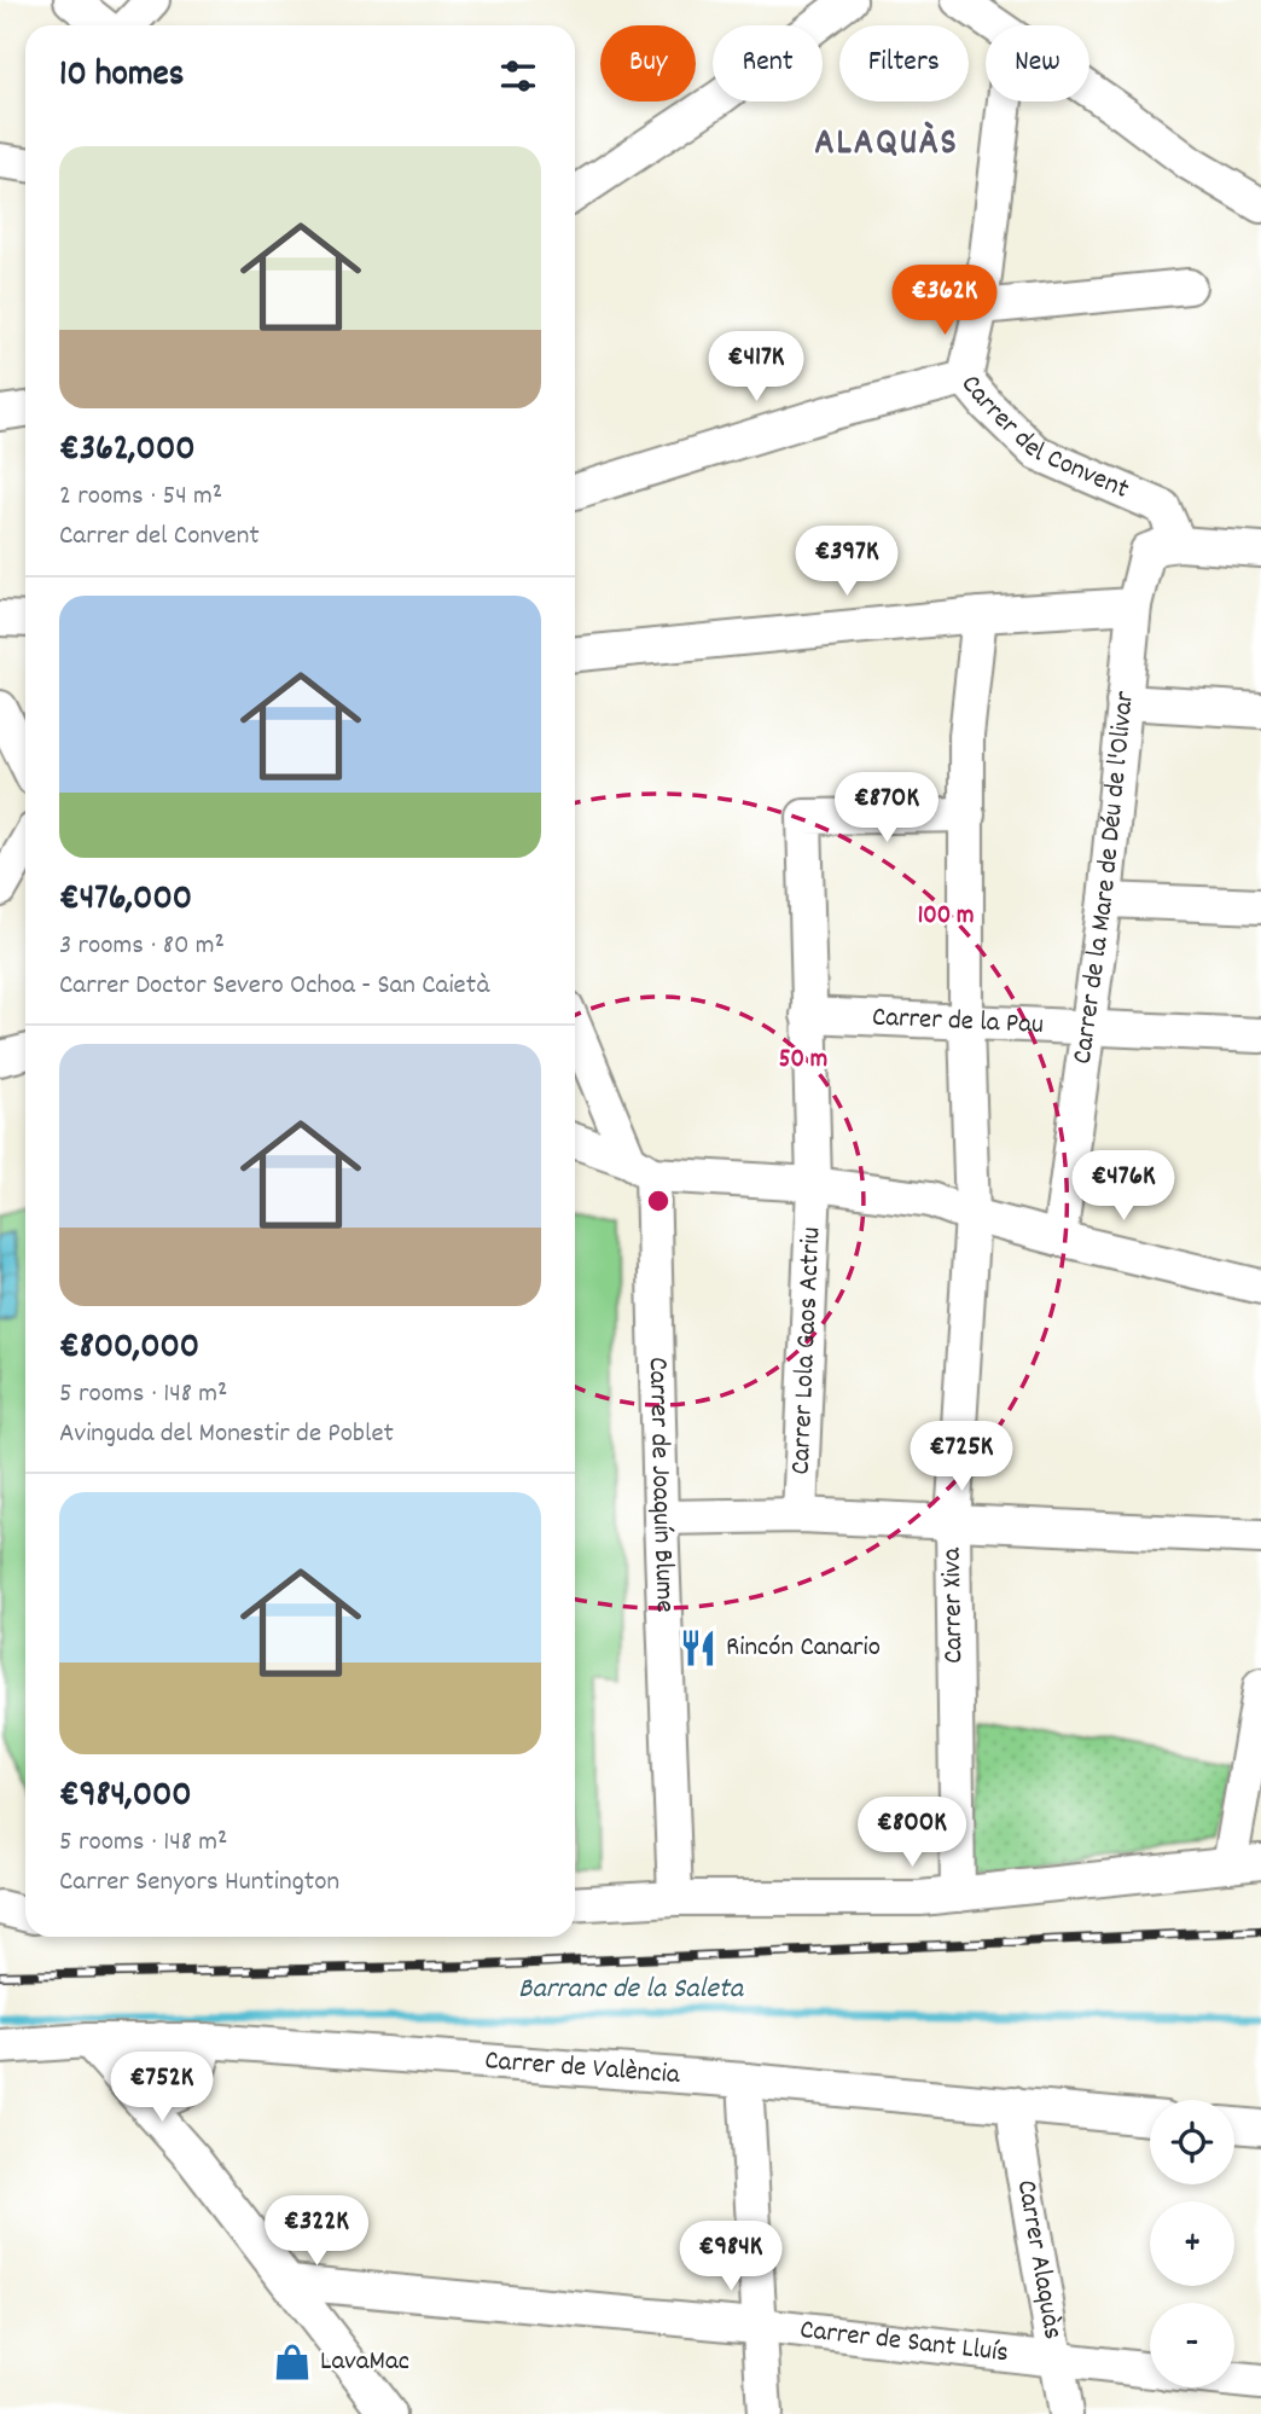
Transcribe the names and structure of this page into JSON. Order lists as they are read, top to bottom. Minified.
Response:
{"streets":{"street":["Carrer del Convent","Carrer de la Mare de Déu de l'Olivar","Carrer de la Pau","Carrer Lola Gaos Actriu","Carrer de Joaquín Blume","Carrer Xiva","Carrer de València","Carrer Alaquàs","Carrer de Sant Lluís"]},"crossings":[["Carrer del Convent","Carrer de la Mare de Déu de l'Olivar"],["Carrer de la Mare de Déu de l'Olivar","Carrer de la Pau"],["Carrer de la Pau","Carrer Lola Gaos Actriu"],["Carrer de la Pau","Carrer Xiva"],["Carrer Lola Gaos Actriu","Carrer Xiva"],["Carrer de València","Carrer Alaquàs"],["Carrer Alaquàs","Carrer de Sant Lluís"]],"districts":["ALAQUÀS"],"water":["Barranc de la Saleta"],"places":{"restaurant":["Rincón Canario"],"shop":["LavaMac"]},"page":{"chip":["Buy","Rent","Filters","New"],"heading":"10 homes","list":[{"name":"€362,000","note":"2 rooms · 54 m² · Carrer del Convent"},{"name":"€476,000","note":"3 rooms · 80 m² · Carrer Doctor Severo Ochoa - San Caietà"},{"name":"€800,000","note":"5 rooms · 148 m² · Avinguda del Monestir de Poblet"},{"name":"€984,000","note":"5 rooms · 148 m² · Carrer Senyors Huntington"}],"price":["€362K","€417K","€397K","€870K","€476K","€725K","€800K","€752K","€322K","€984K"],"map_buttons":["+","−"]},"rings":["100 m","50 m"]}
